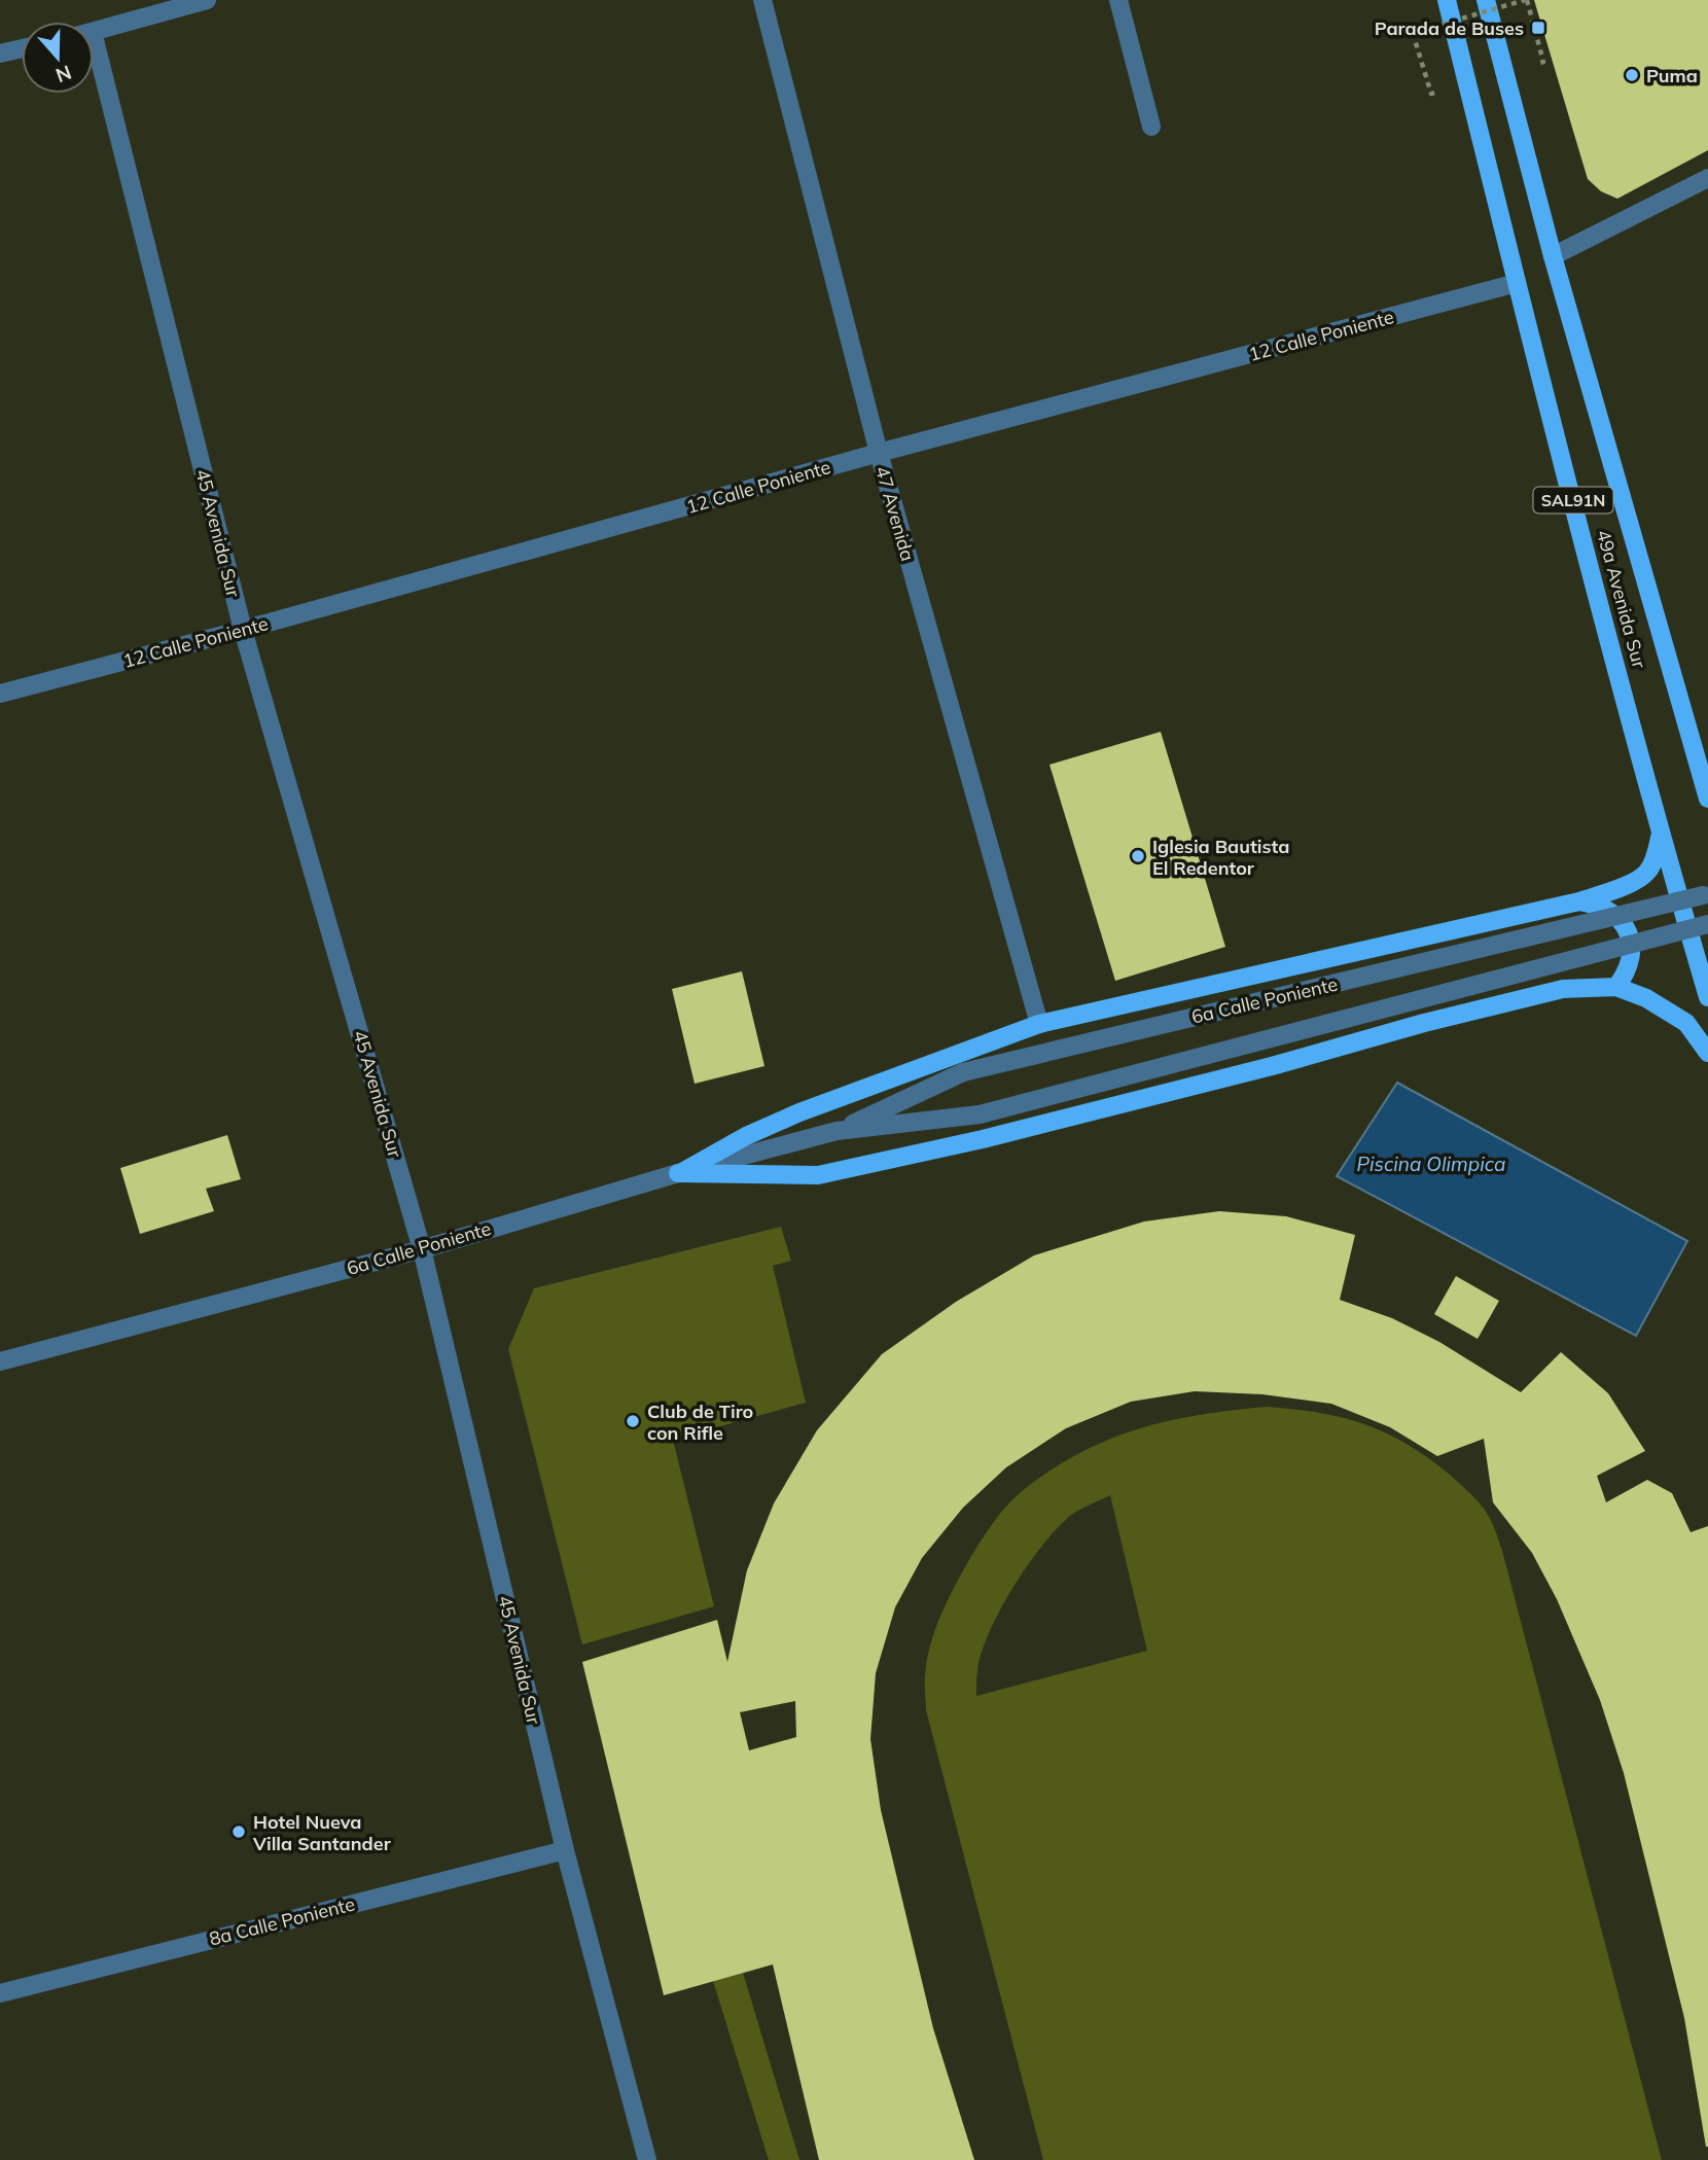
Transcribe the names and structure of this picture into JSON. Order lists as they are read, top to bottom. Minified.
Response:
{"streets":{"main road":["SAL91N","49a Avenida Sur"],"street":["12 Calle Poniente","47 Avenida","45 Avenida Sur","6a Calle Poniente","8a Calle Poniente"]},"crossings":[["12 Calle Poniente","47 Avenida"],["12 Calle Poniente","45 Avenida Sur"],["12 Calle Poniente","49a Avenida Sur"],["45 Avenida Sur","6a Calle Poniente"],["45 Avenida Sur","8a Calle Poniente"]],"water":["Piscina Olimpica"],"places":{"transit":["Parada de Buses"],"other":["Puma","Iglesia Bautista El Redentor","Club de Tiro con Rifle","Hotel Nueva Villa Santander"]},"north":"bottom"}
